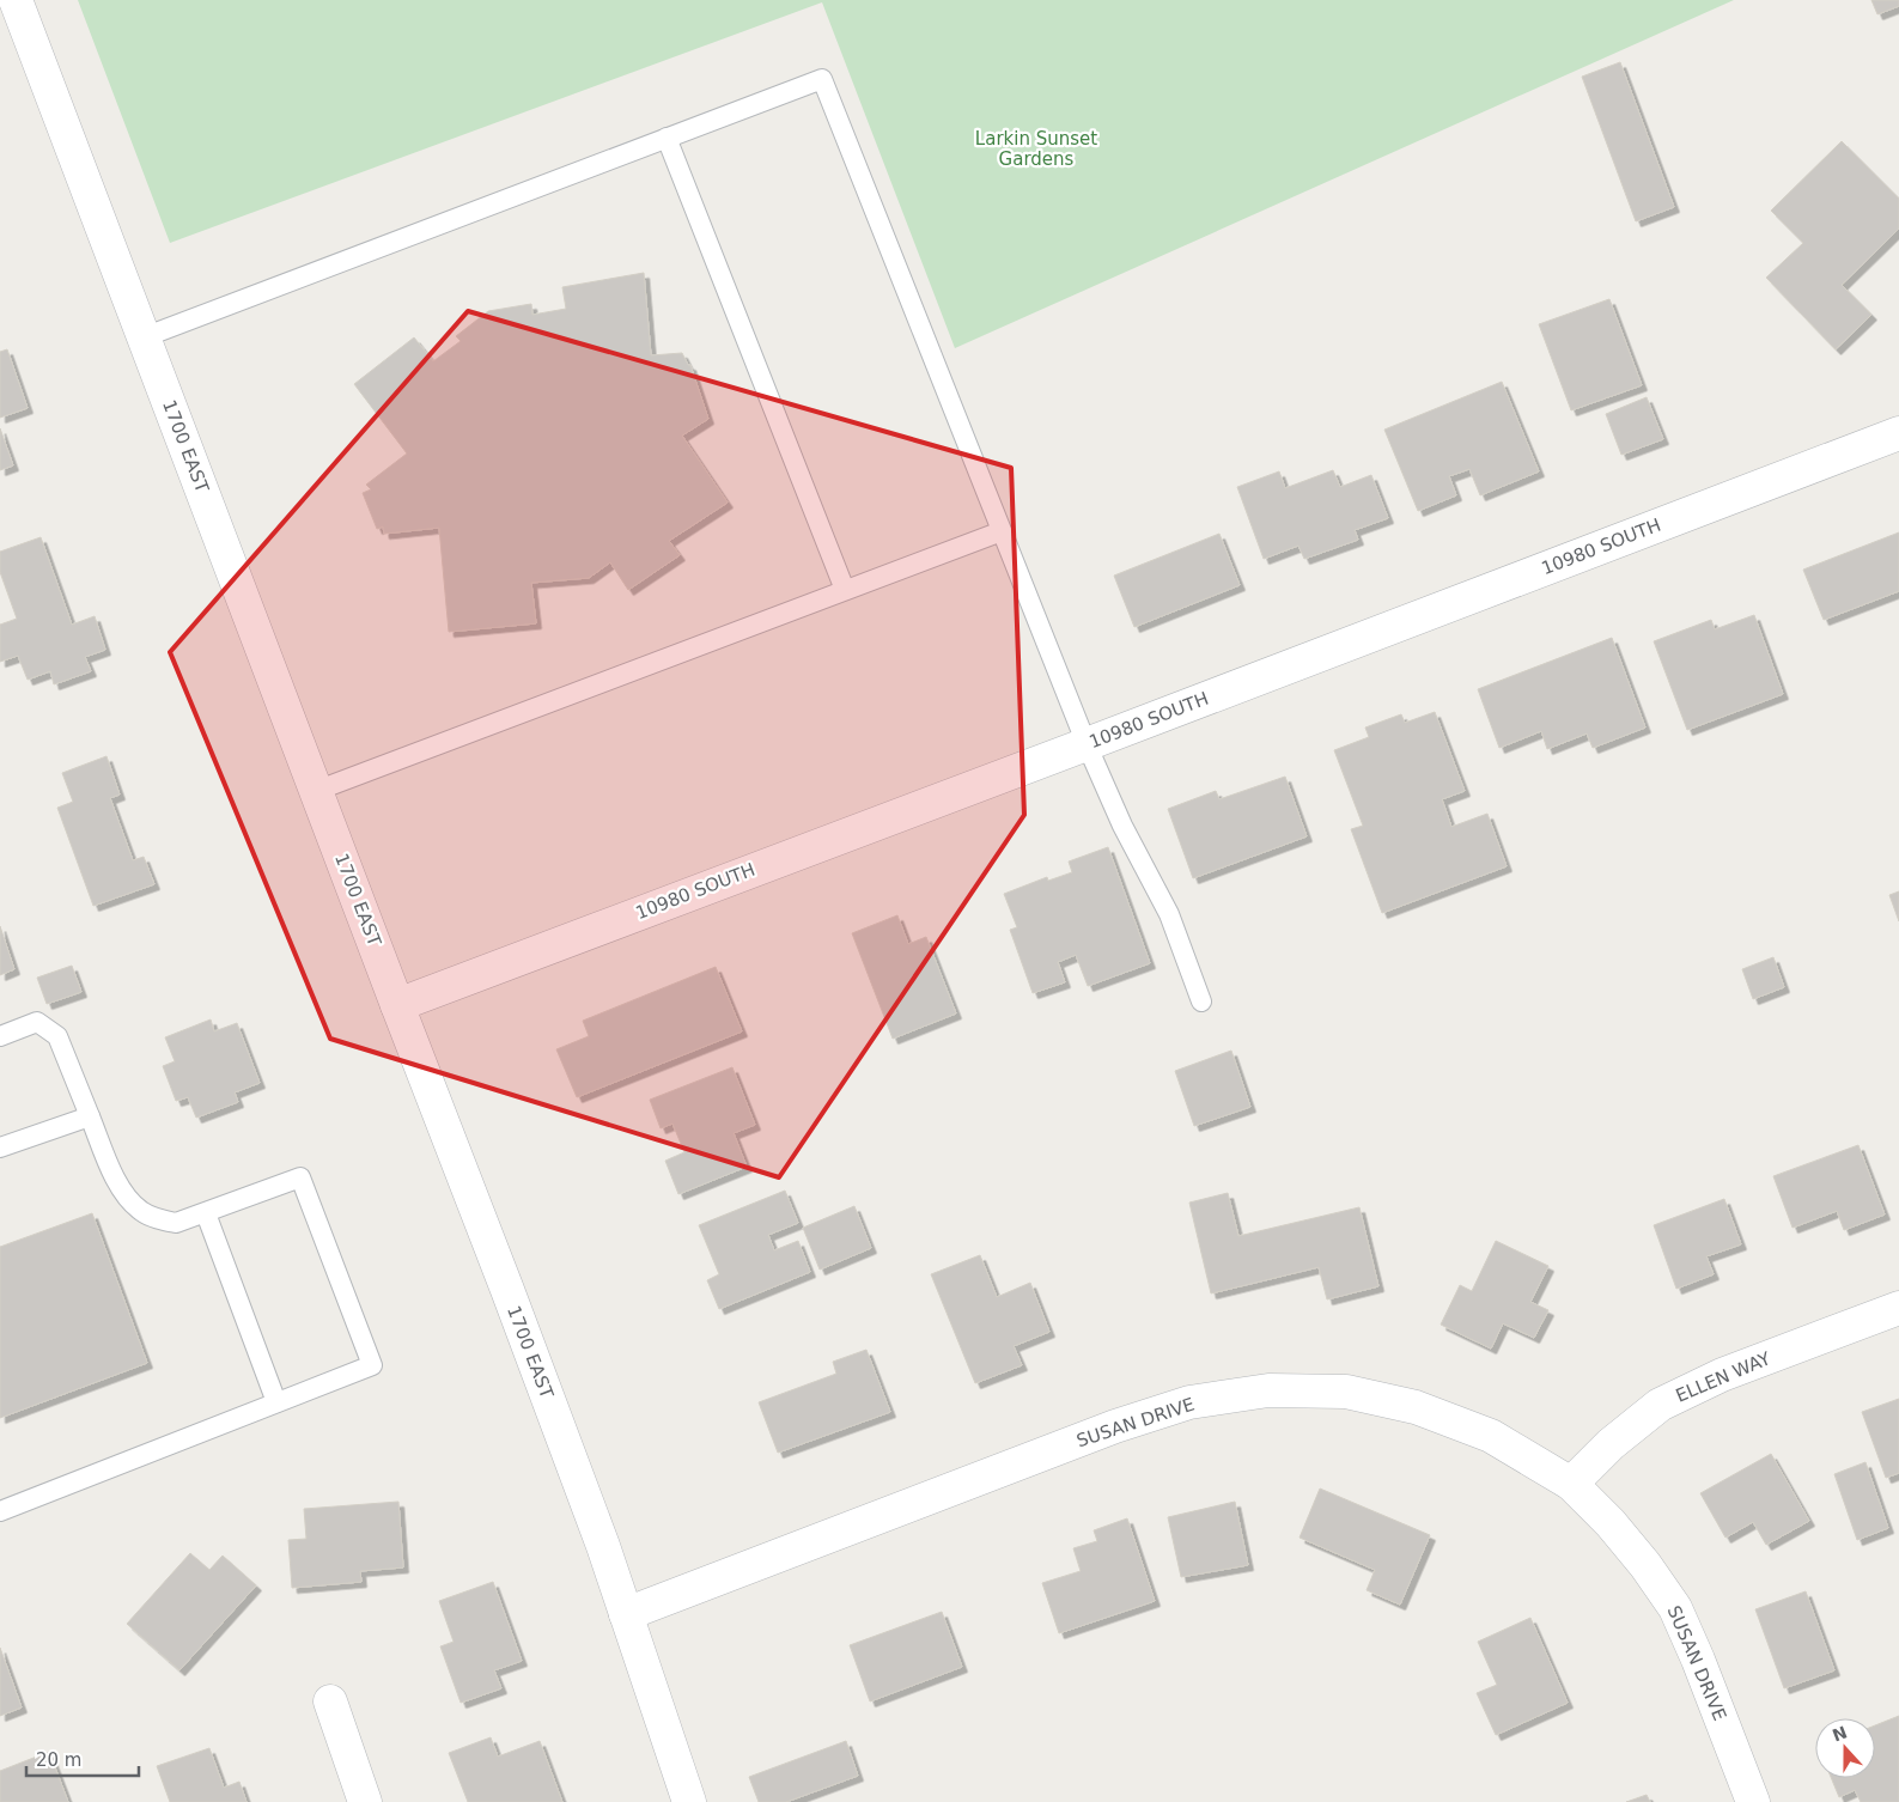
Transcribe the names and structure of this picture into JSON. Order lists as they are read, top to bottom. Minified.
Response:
{"streets":{"street":["1700 EAST","10980 SOUTH","ELLEN WAY","SUSAN DRIVE"]},"crossings":[["1700 EAST","10980 SOUTH"],["1700 EAST","SUSAN DRIVE"],["ELLEN WAY","SUSAN DRIVE"]],"parks":["Larkin Sunset Gardens"],"scale_bar":"20 m","north":"top"}
